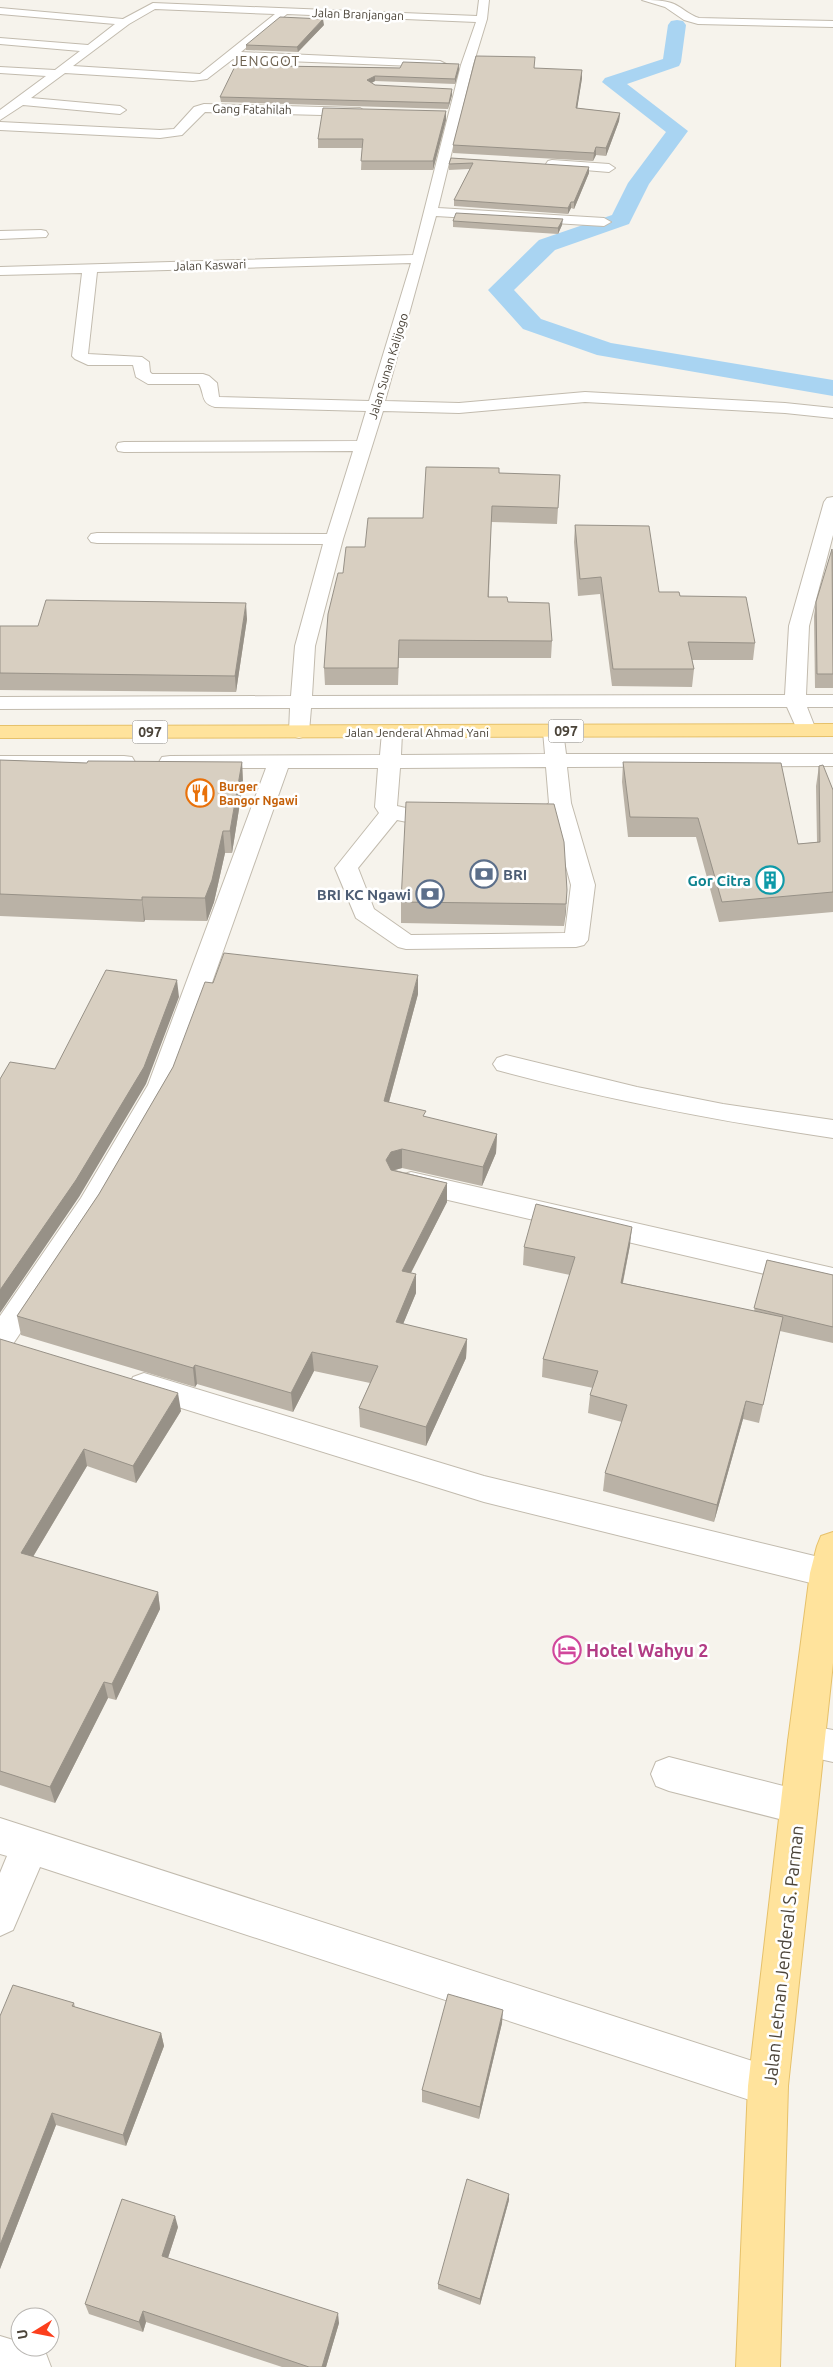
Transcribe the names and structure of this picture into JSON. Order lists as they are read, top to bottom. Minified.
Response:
{"streets":{"main road":["097","Jalan Jenderal Ahmad Yani","Jalan Letnan Jenderal S. Parman"],"street":["Jalan Branjangan","Gang Fatahilah","Jalan Kaswari","Jalan Sunan Kalijogo"]},"crossings":[["Jalan Branjangan","Jalan Sunan Kalijogo"],["Jalan Kaswari","Jalan Sunan Kalijogo"],["Jalan Sunan Kalijogo","Jalan Jenderal Ahmad Yani"]],"districts":["JENGGOT"],"places":{"restaurant":["Burger Bangor Ngawi"],"bank":["BRI","BRI KC Ngawi"],"building":["Gor Citra"],"hotel":["Hotel Wahyu 2"]},"north":"left"}
